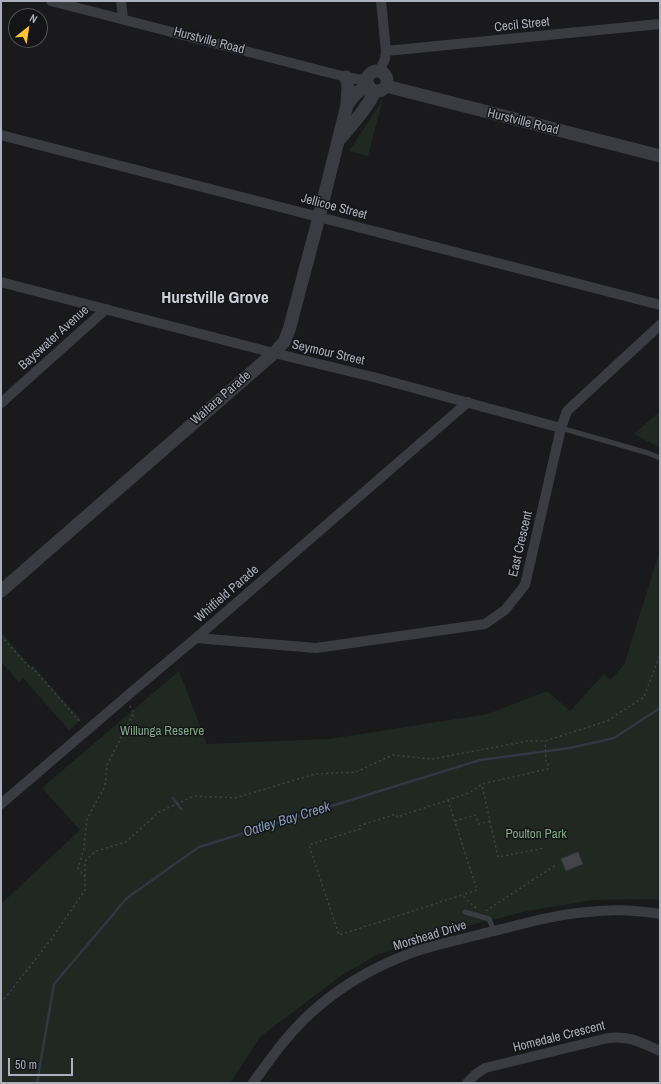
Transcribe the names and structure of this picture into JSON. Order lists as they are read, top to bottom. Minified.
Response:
{"streets":{"street":["Cecil Street","Hurstville Road","Jellicoe Street","Bayswater Avenue","Seymour Street","Waitara Parade","East Crescent","Whitfield Parade","Morshead Drive","Homedale Crescent"]},"crossings":[["Hurstville Road","Waitara Parade"],["Jellicoe Street","Waitara Parade"],["Bayswater Avenue","Seymour Street"],["Seymour Street","Waitara Parade"],["Seymour Street","East Crescent"],["Seymour Street","Whitfield Parade"],["East Crescent","Whitfield Parade"]],"districts":["Hurstville Grove"],"water":["Oatley Bay Creek"],"parks":["Willunga Reserve","Poulton Park"],"scale_bar":"50 m","north":"top right"}
